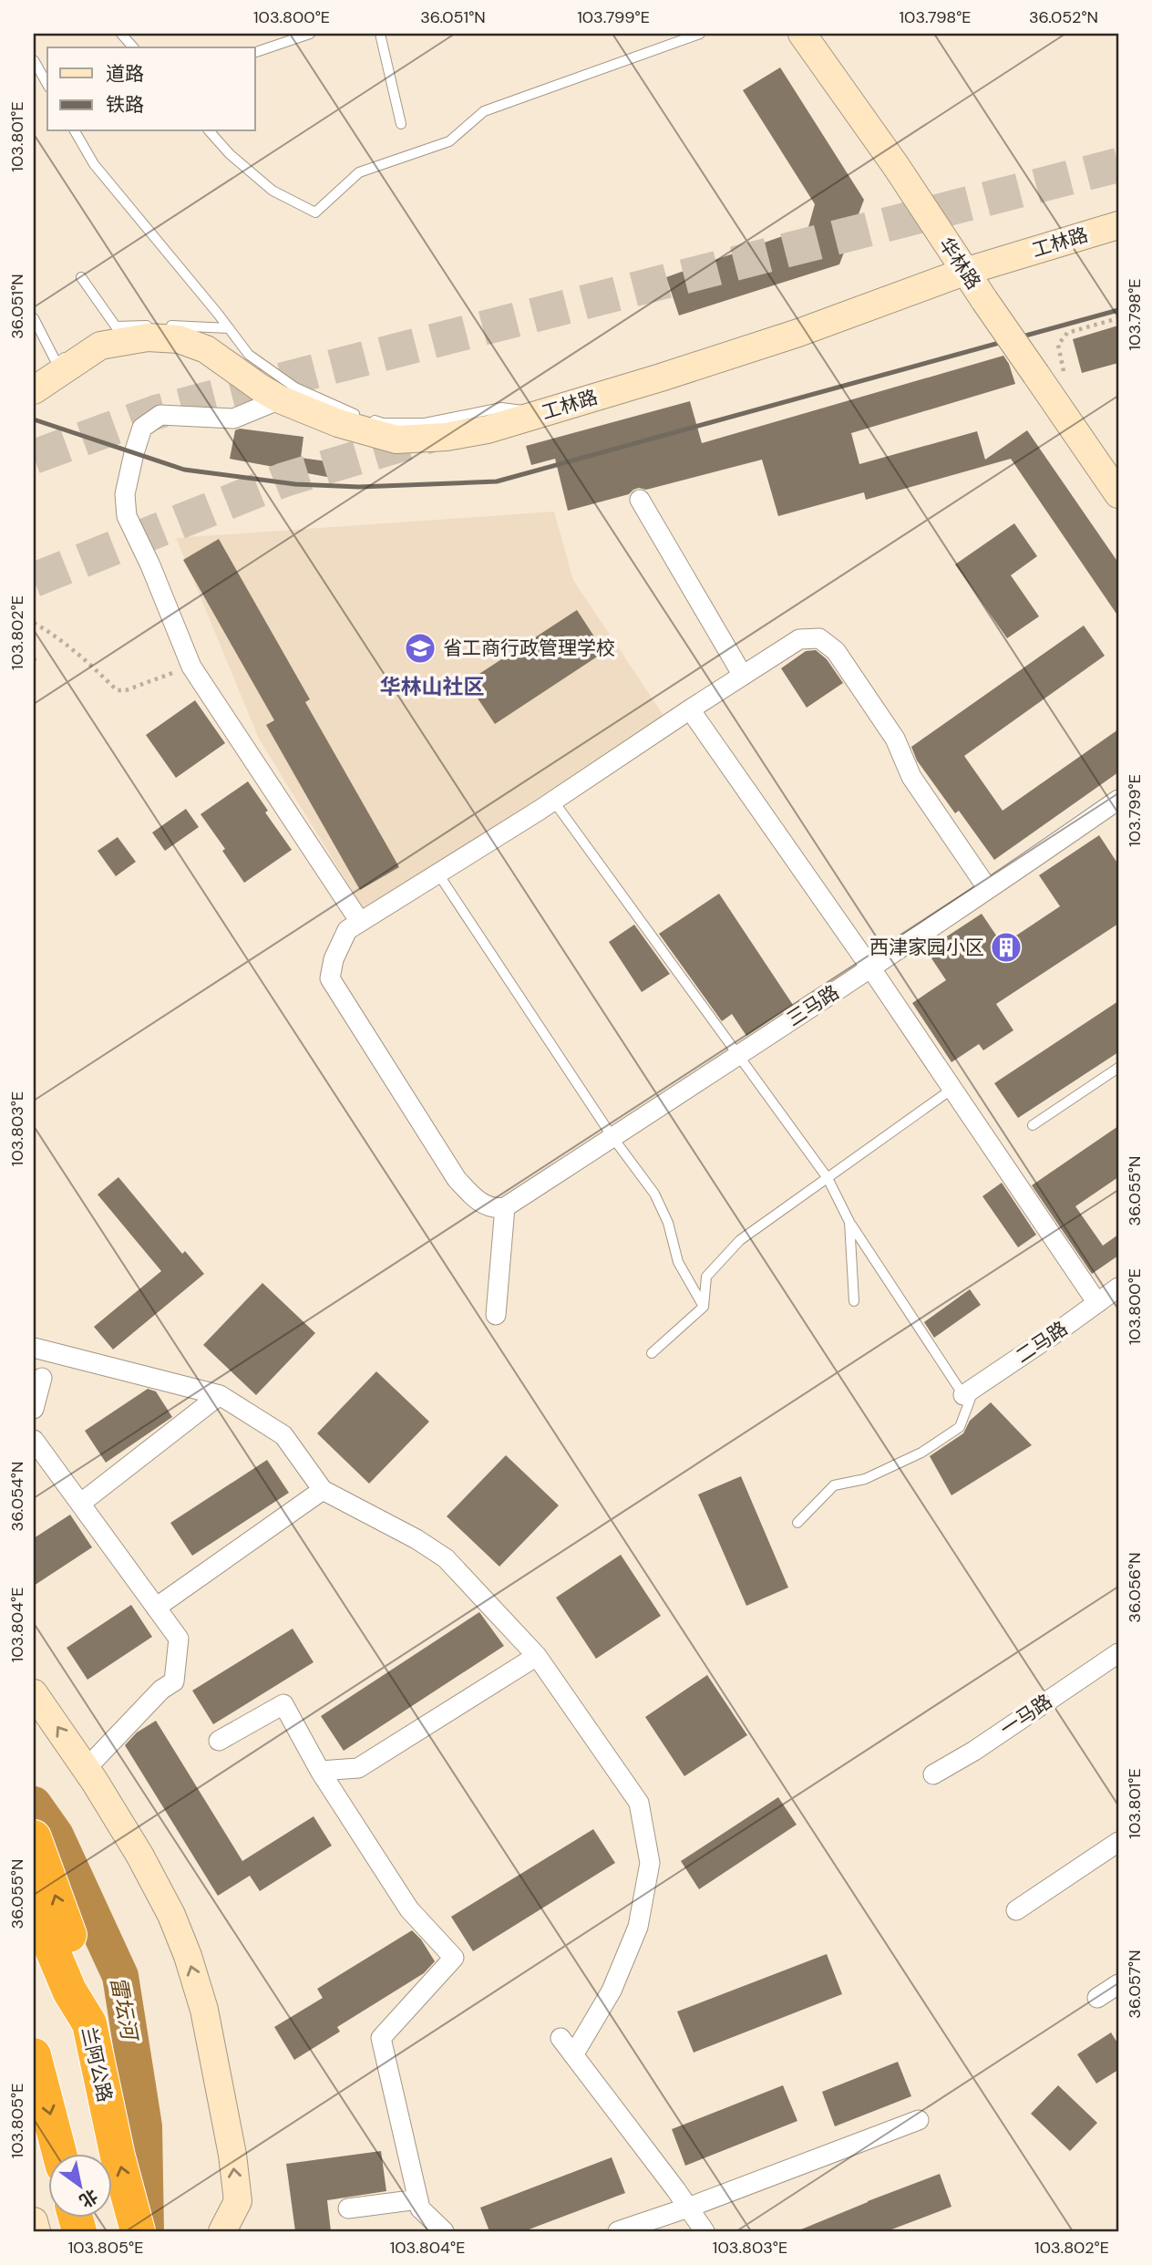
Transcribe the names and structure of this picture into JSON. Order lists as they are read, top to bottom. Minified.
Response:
{"streets":{"highway":["兰阿公路"],"street":["工林路","华林路","三马路","二马路","一马路"]},"crossings":[["工林路","华林路"]],"districts":["华林山社区"],"water":["雷坛河"],"places":{"school or university":["省工商行政管理学校"],"building":["西津家园小区"]},"legend":["道路","铁路"],"north":"bottom right","coordinates":["103.800°E","36.051°N","103.799°E","103.798°E","36.052°N","103.801°E","103.802°E","103.803°E","36.055°N","36.054°N","36.056°N","103.804°E","36.057°N","103.805°E"]}
